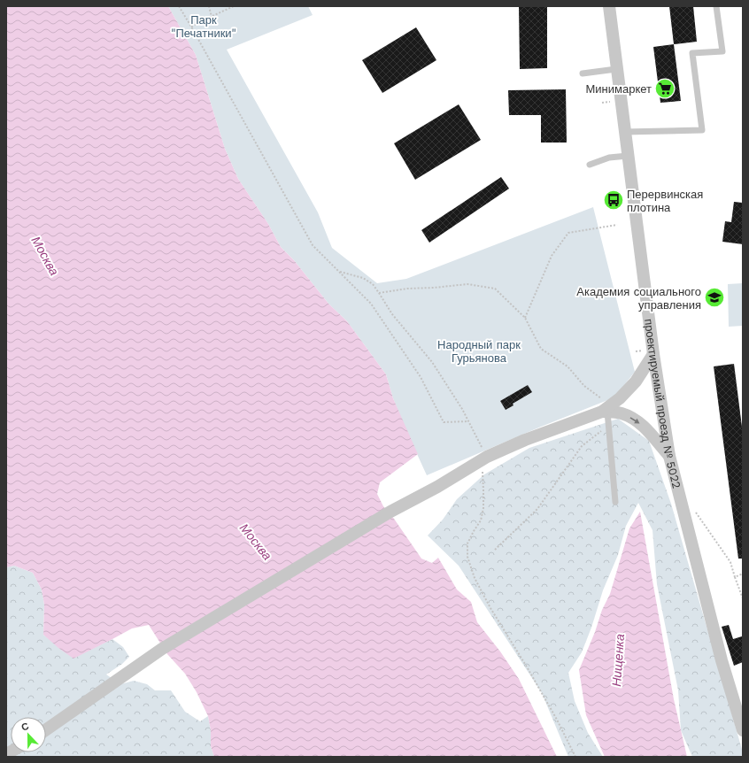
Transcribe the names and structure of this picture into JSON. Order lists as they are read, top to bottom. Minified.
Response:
{"streets":{"street":["проектируемый проезд № 5022"]},"water":["Москва","Нищенка"],"parks":["Парк \"Печатники\"","Народный парк Гурьянова"],"places":{"supermarket":["Минимаркет"],"bus stop":["Перервинская плотина"],"school or university":["Академия социального управления"]},"north":"top"}
